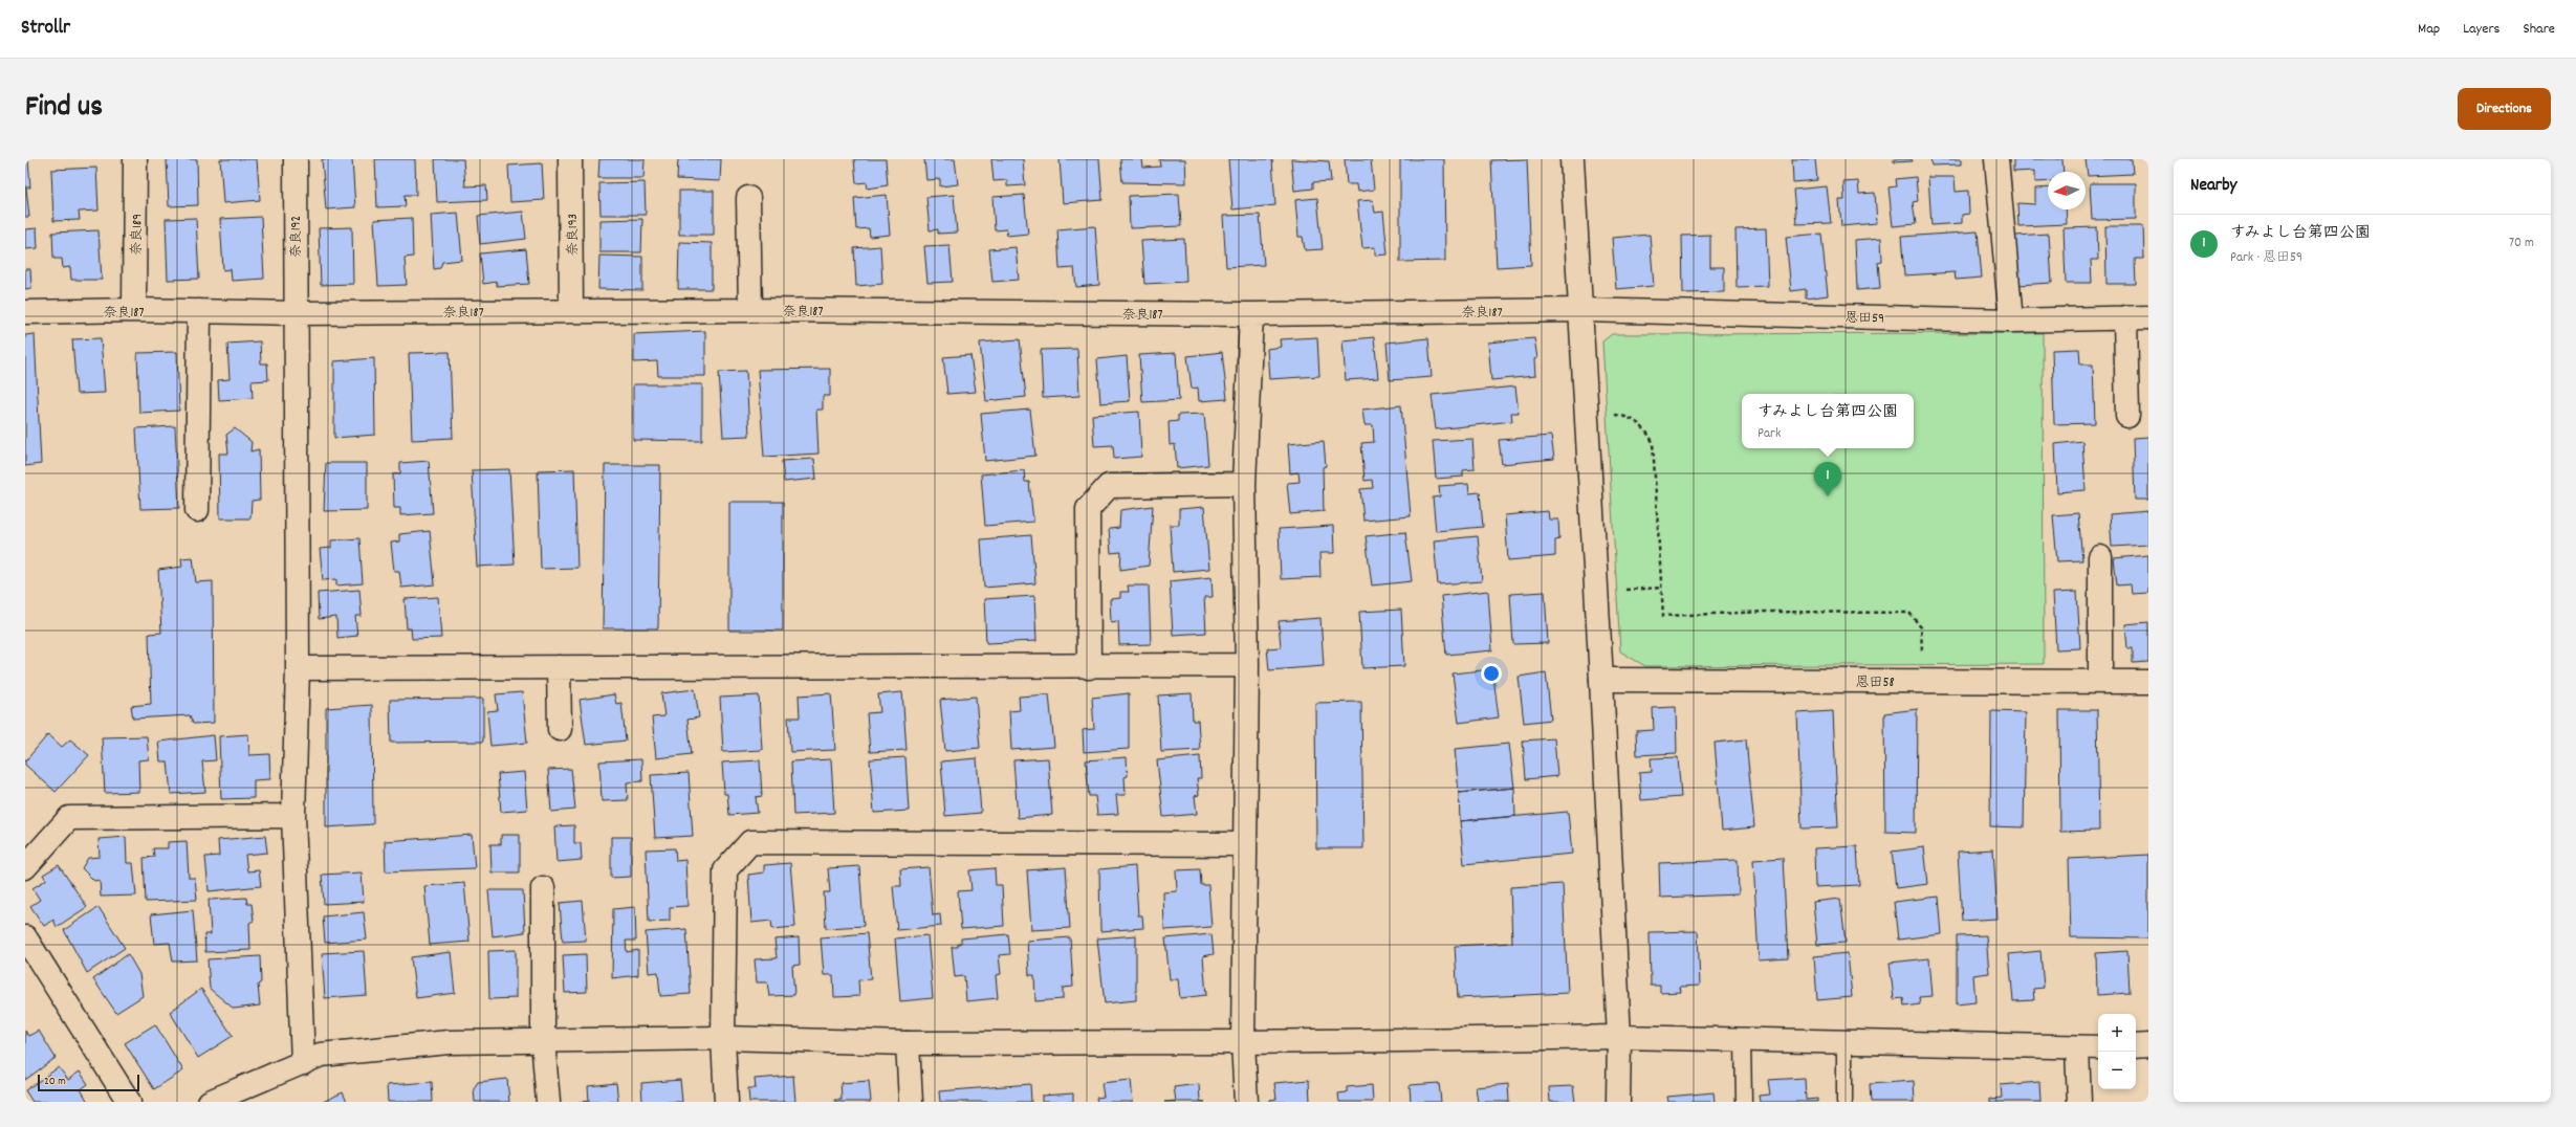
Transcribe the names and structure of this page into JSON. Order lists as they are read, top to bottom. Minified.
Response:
{"streets":{"street":["奈良189","奈良193","奈良192","奈良187","恩田59","恩田58"]},"crossings":[["奈良189","奈良187"],["奈良193","奈良187"],["奈良192","奈良187"],["奈良187","恩田59"]],"scale_bar":"20 m","north":"left","page":{"header":"Strollr","nav":["Map","Layers","Share"],"title":"Find us","buttons":"Directions","heading":"Nearby","list":[{"mark":"1","name":"すみよし台第四公園","note":"Park · 恩田59","value":"70 m"}],"popup":["すみよし台第四公園","Park"],"pins":"1","map_buttons":["+","−"],"scale":"20 m"}}
